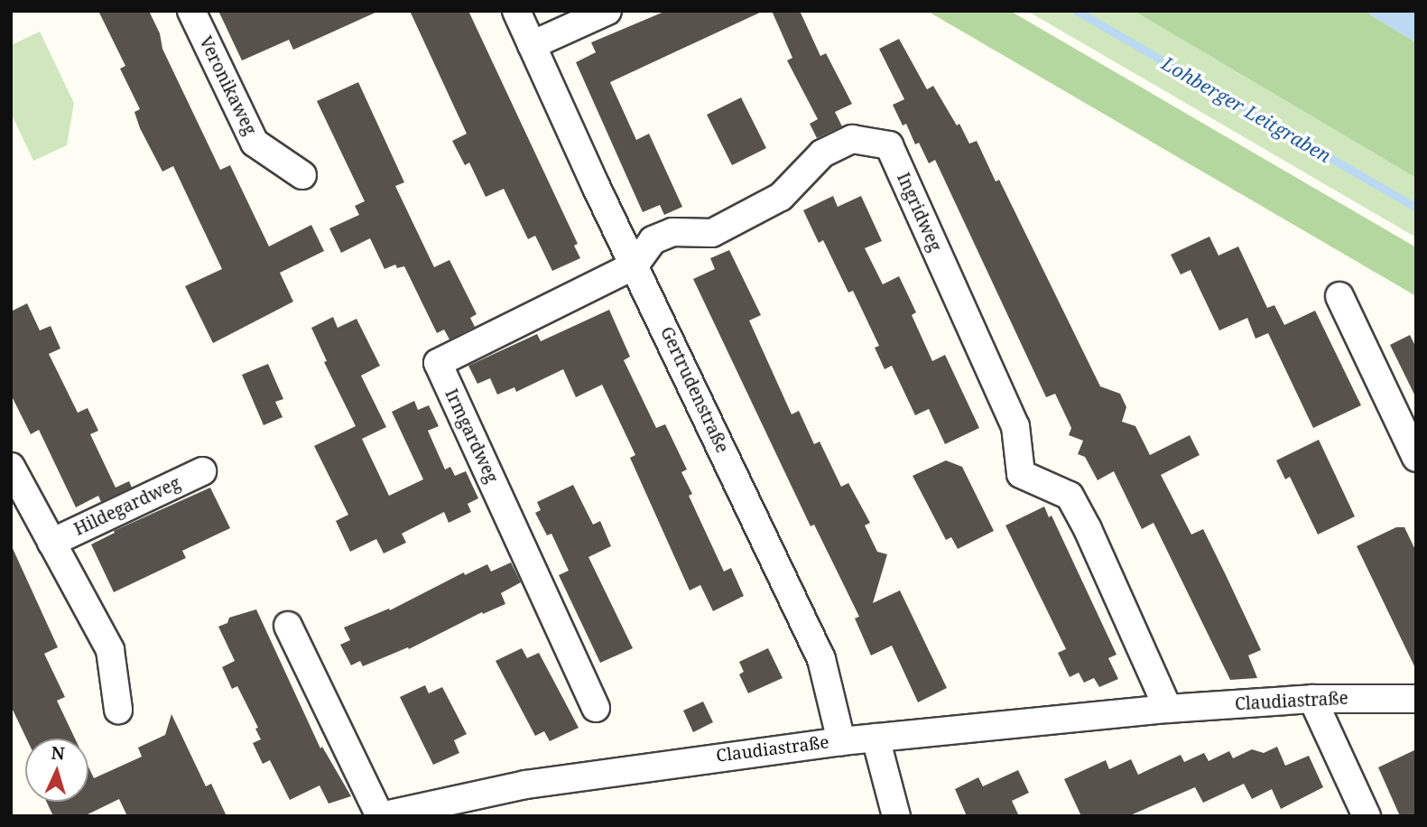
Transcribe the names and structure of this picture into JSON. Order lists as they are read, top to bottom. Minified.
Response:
{"streets":{"street":["Veronikaweg","Ingridweg","Gertrudenstraße","Irmgardweg","Hildegardweg","Claudiastraße"]},"crossings":[["Ingridweg","Gertrudenstraße"],["Ingridweg","Irmgardweg"],["Ingridweg","Claudiastraße"],["Gertrudenstraße","Irmgardweg"],["Gertrudenstraße","Claudiastraße"]],"water":["Lohberger Leitgraben"],"north":"top"}
